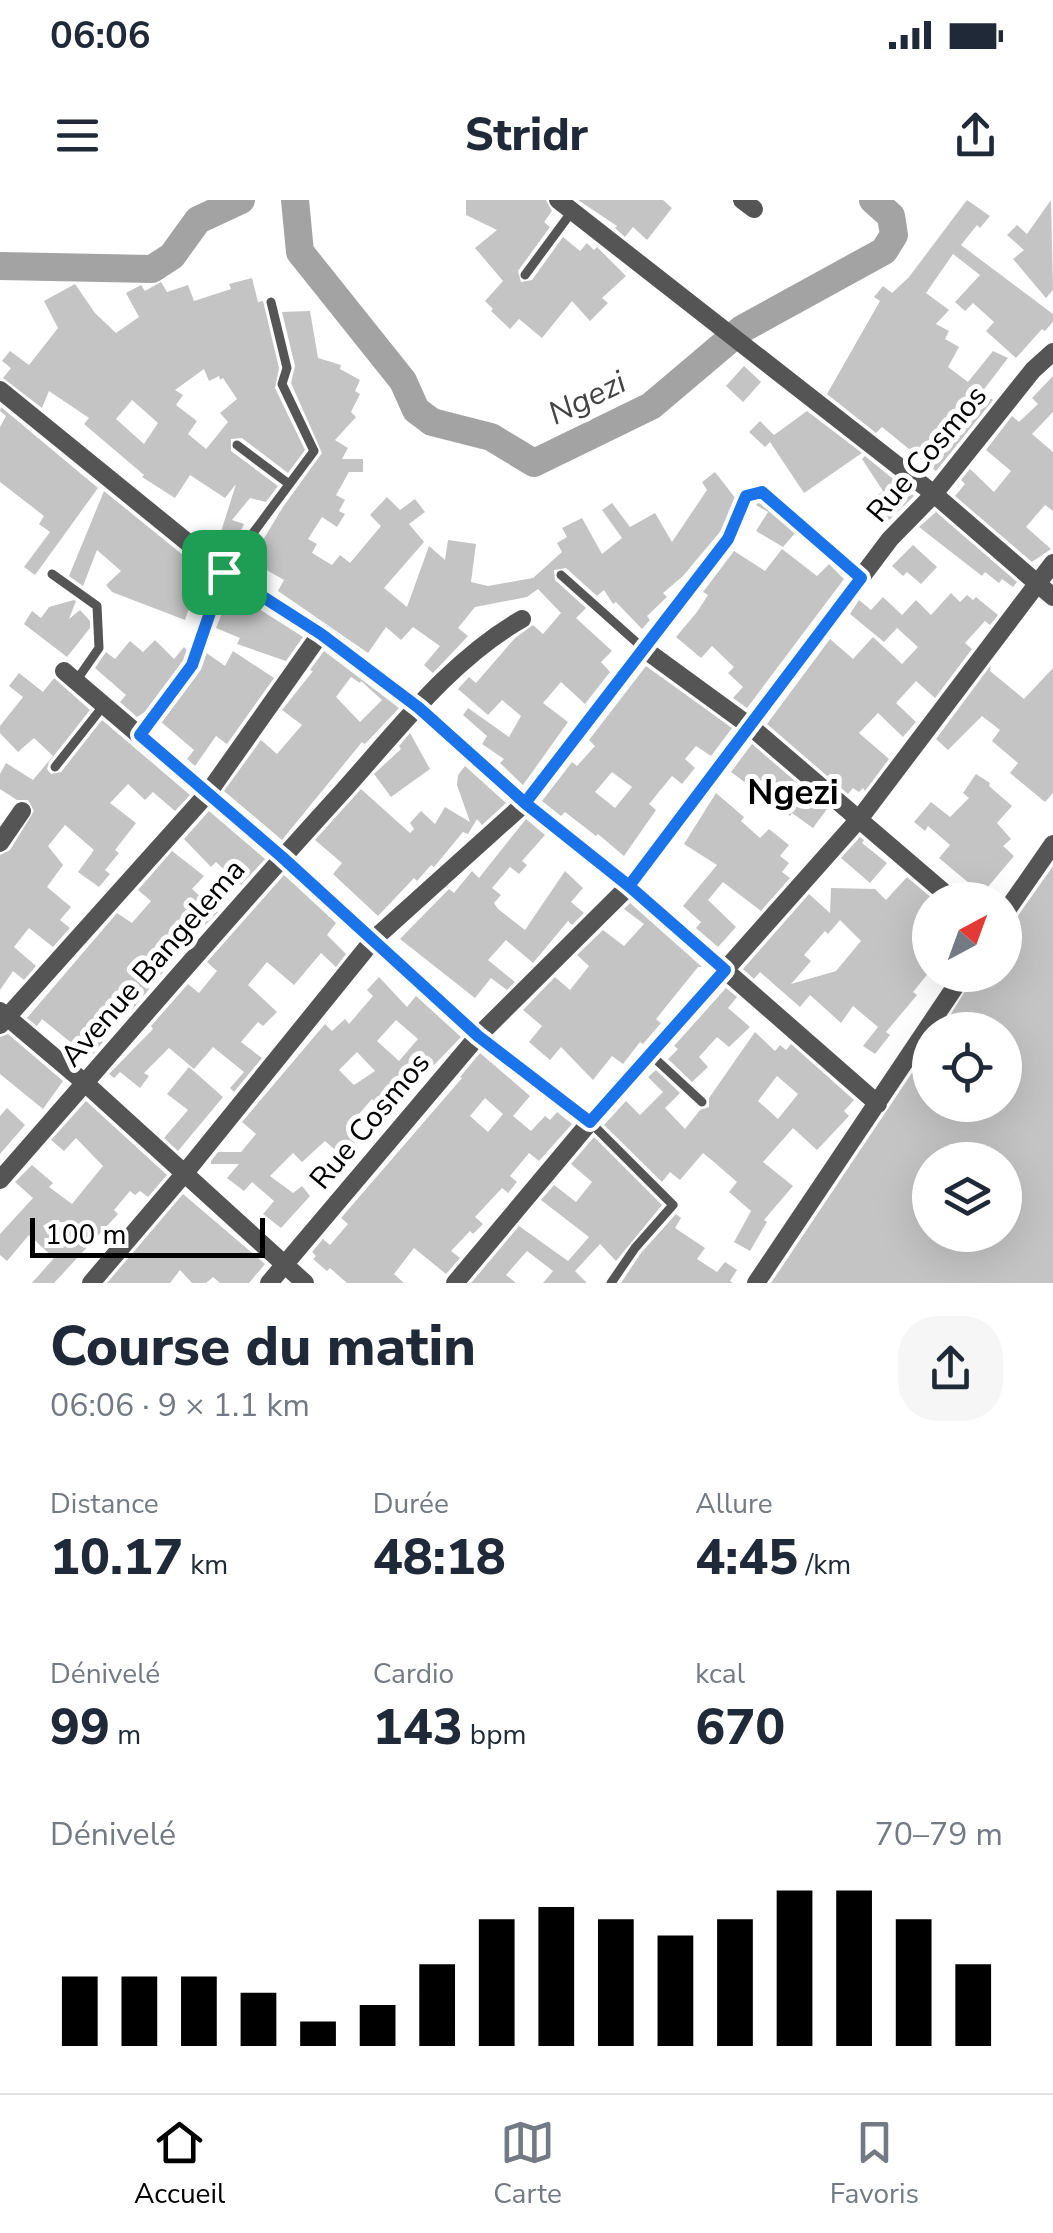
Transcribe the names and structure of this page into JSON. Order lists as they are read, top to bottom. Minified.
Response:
{"streets":{"street":["Rue Cosmos","Avenue Bangelema"]},"districts":["Ngezi"],"water":["Ngezi"],"scale_bar":"100 m","north":"top right","page":{"status":"06:06","header":"Stridr","scale":"100 m","heading":["Course du matin","06:06 · 9 × 1.1 km"],"stats":[["Distance","10.17 km"],["Durée","48:18"],["Allure","4:45 /km"],["Dénivelé","99 m"],["Cardio","143 bpm"],["kcal","670"]],"chart":["Dénivelé","70–79 m"],"tabs":["Accueil","Carte","Favoris"]}}
